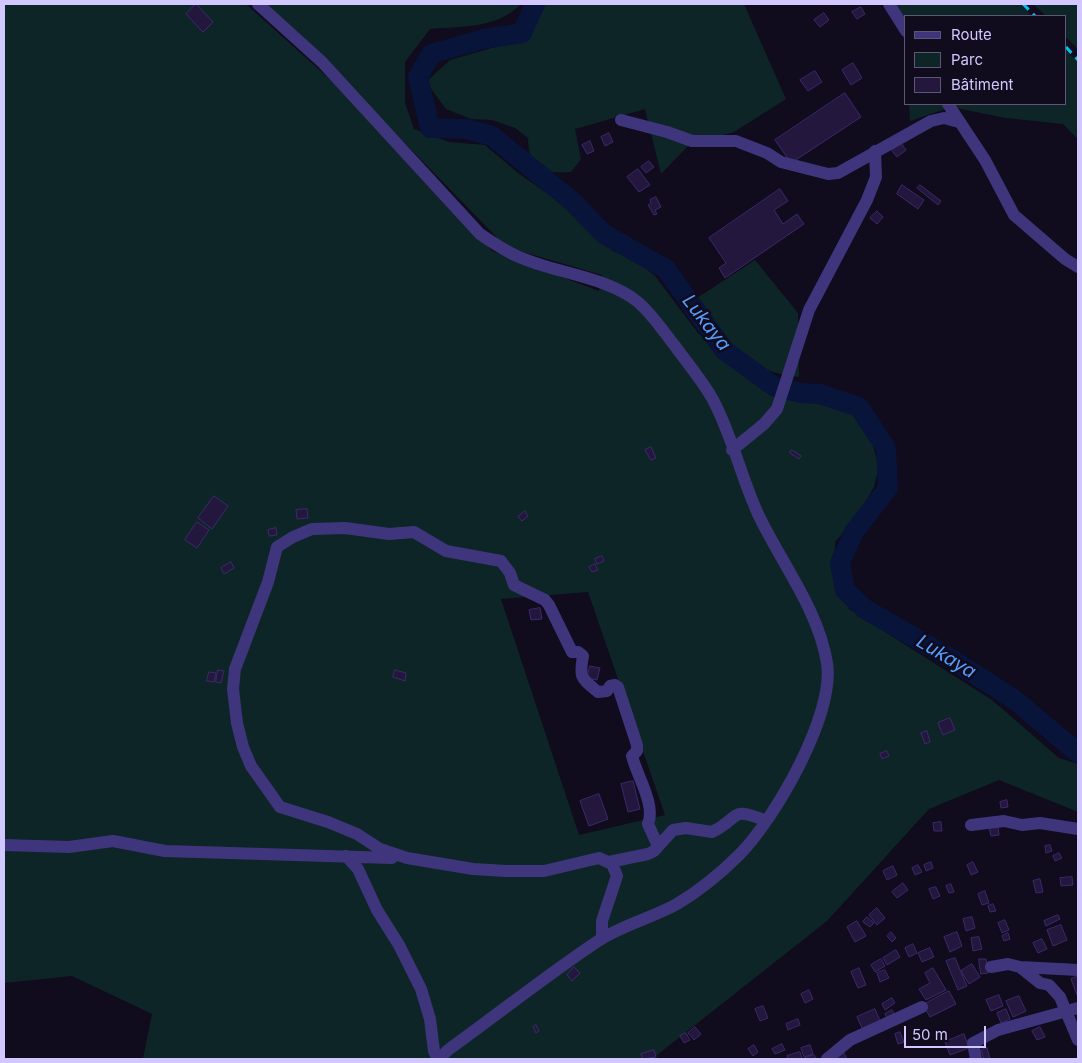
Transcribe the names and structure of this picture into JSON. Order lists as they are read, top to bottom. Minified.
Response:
{"water":["Lukaya"],"legend":["Route","Parc","Bâtiment"],"scale_bar":"50 m"}
